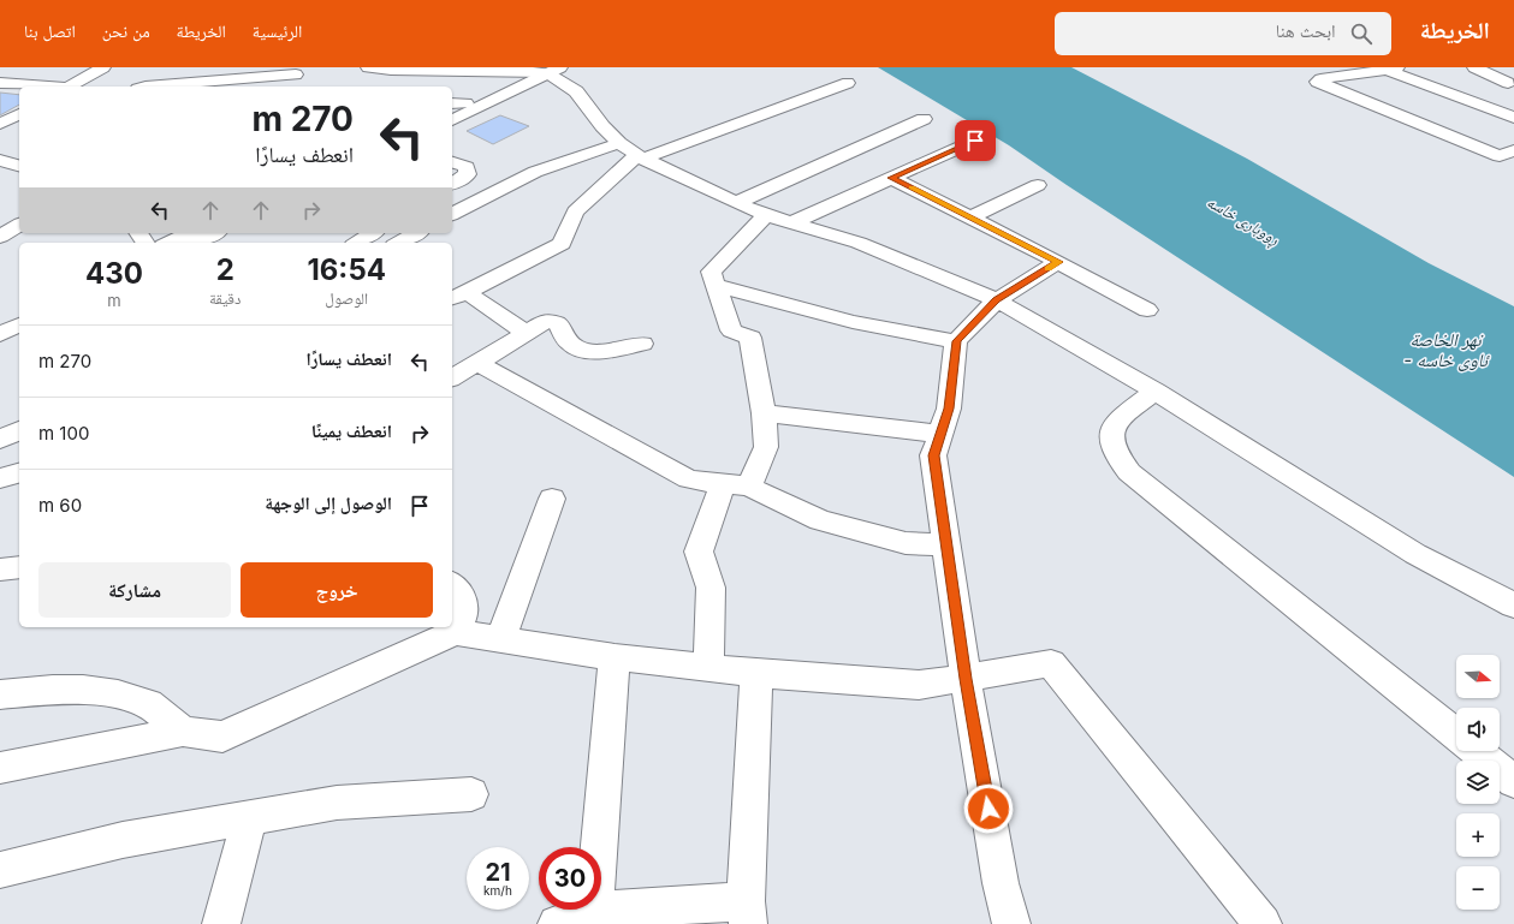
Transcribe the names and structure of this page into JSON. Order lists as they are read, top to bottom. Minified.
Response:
{"water":["ڕووباری خاسە","نهر الخاصة - ئاوی خاسە"],"north":"right","page":{"header":"الخريطة","search":"ابحث هنا","nav":["الرئيسية","الخريطة","من نحن","اتصل بنا"],"turn":["270 m","انعطف يسارًا"],"eta":["16:54","الوصول","2","دقيقة","430","m"],"list":[{"name":"انعطف يسارًا","value":"270 m"},{"name":"انعطف يمينًا","value":"100 m"},{"name":"الوصول إلى الوجهة","value":"60 m"}],"buttons":["خروج","مشاركة"],"map_buttons":["+","−"],"speed":"21 km/h","limit":"30"}}
